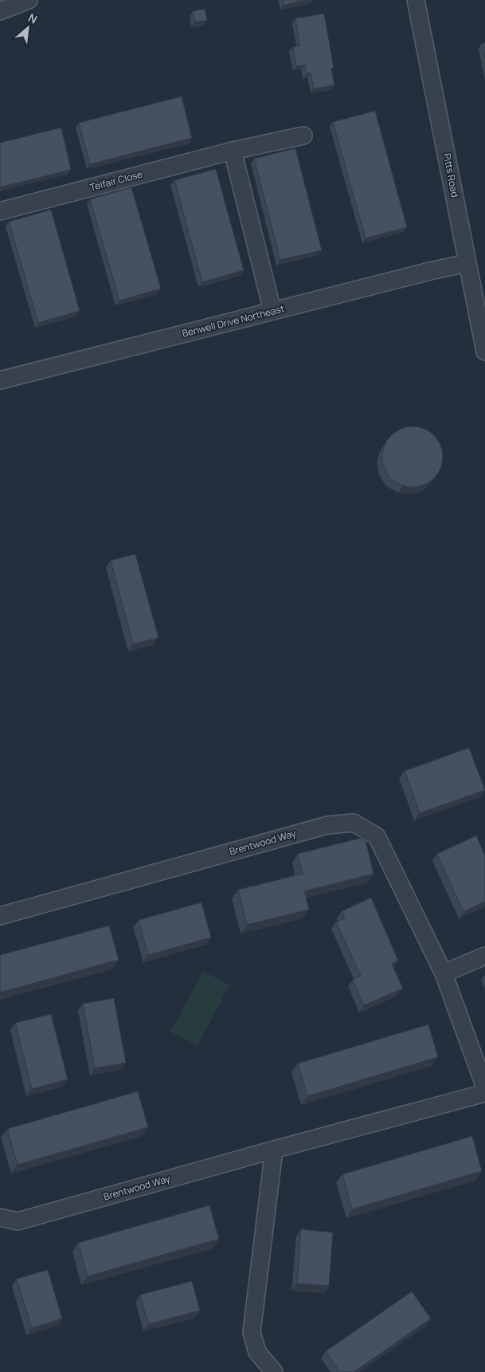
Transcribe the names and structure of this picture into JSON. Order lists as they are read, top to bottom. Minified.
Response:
{"streets":{"street":["Pitts Road","Telfair Close","Benwell Drive Northeast","Brentwood Way"]},"crossings":[["Pitts Road","Benwell Drive Northeast"]],"north":"top right"}
